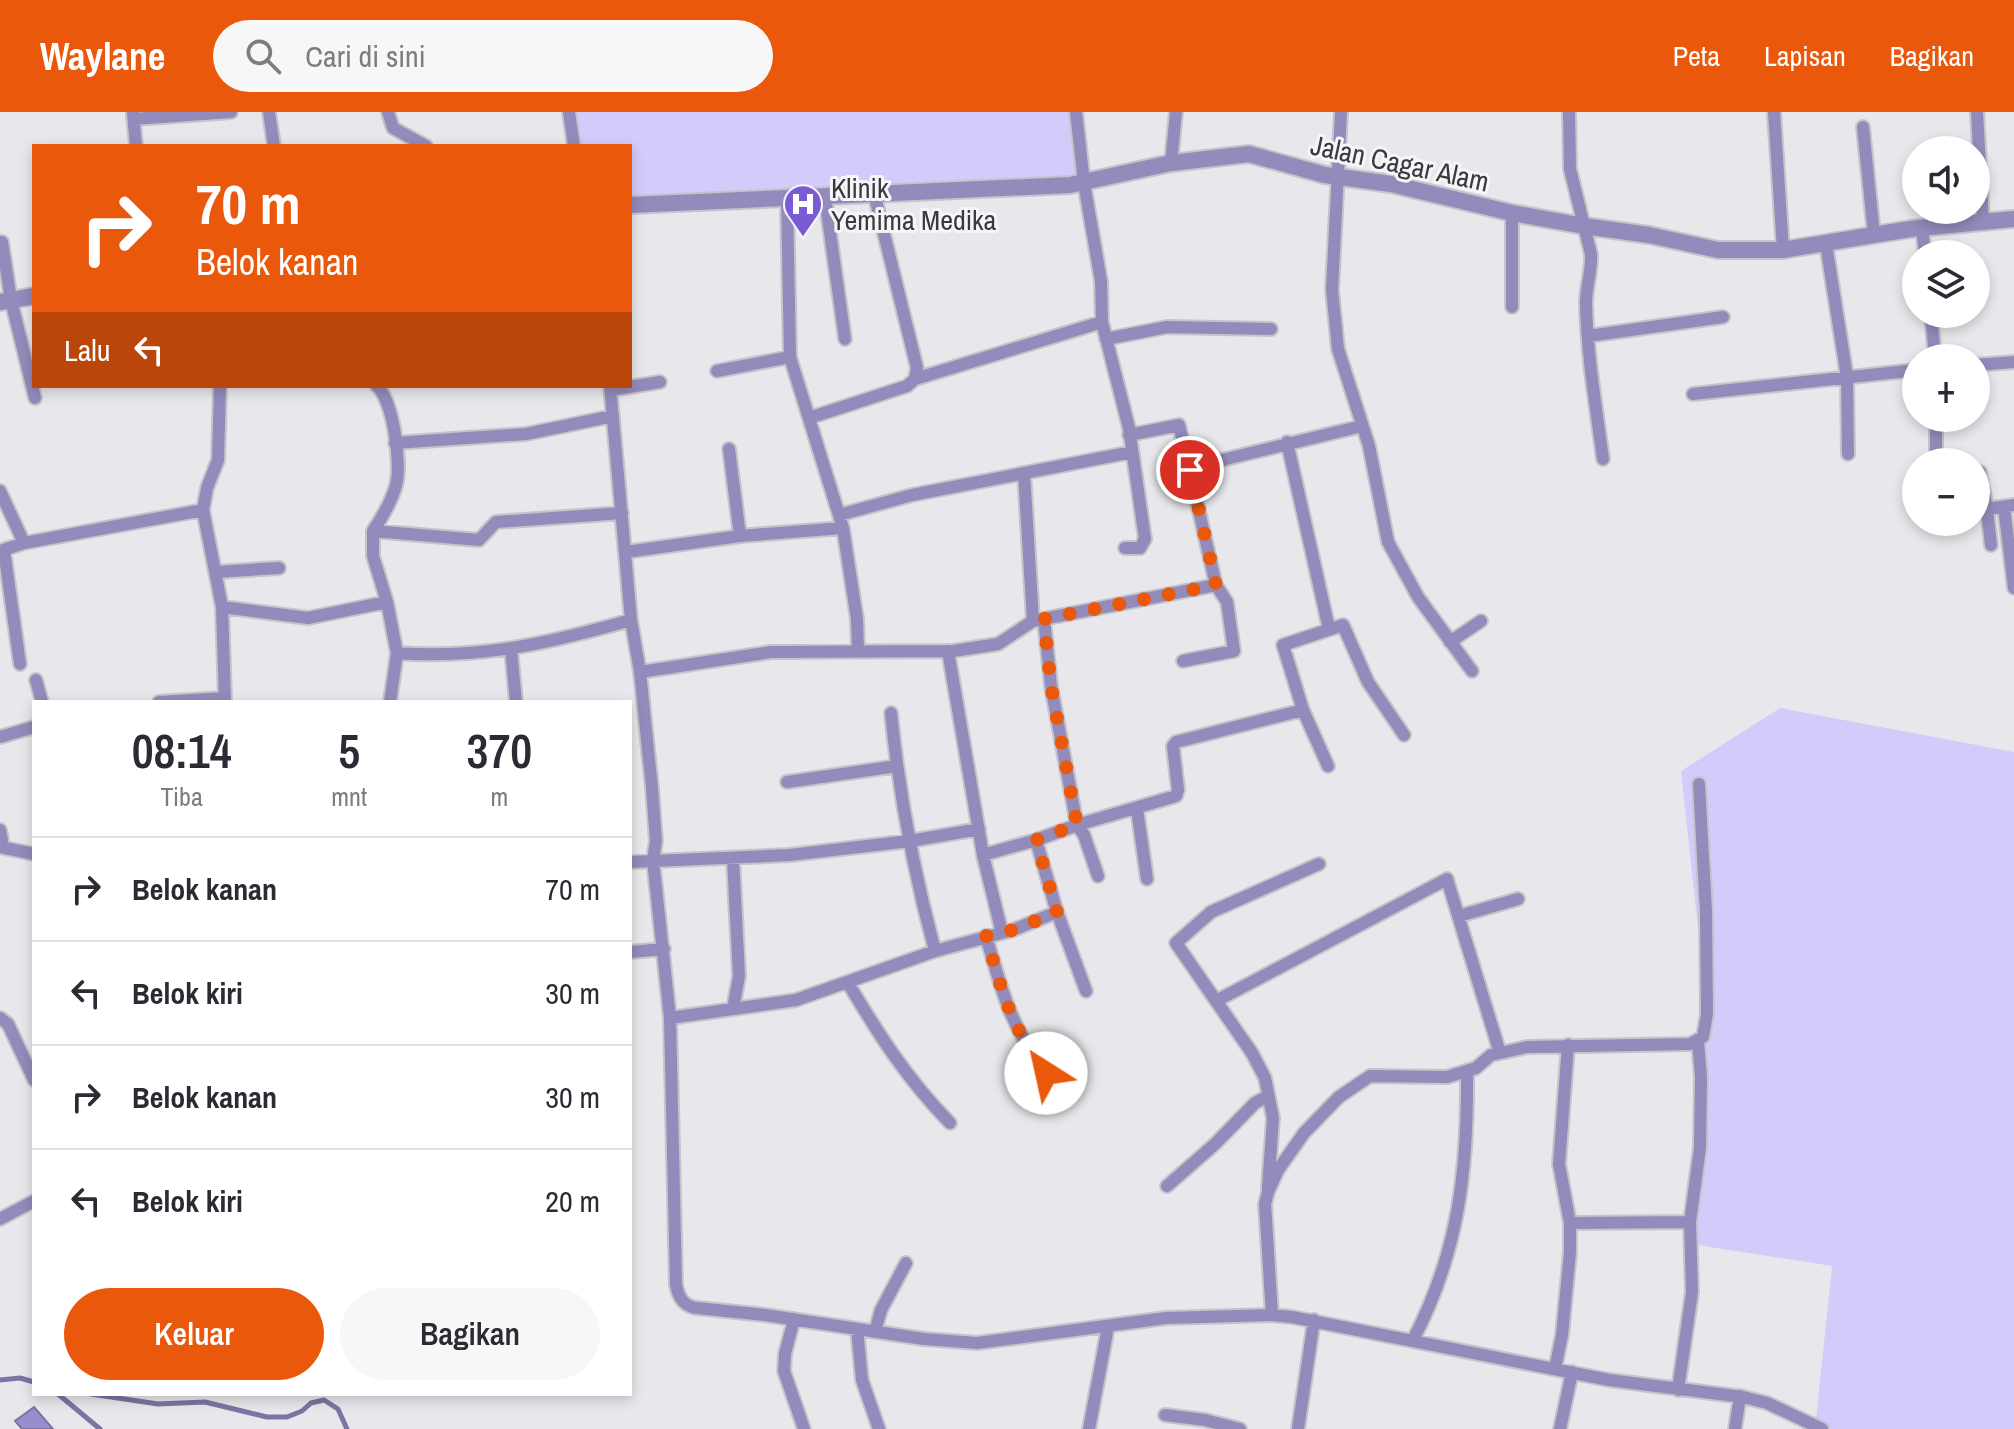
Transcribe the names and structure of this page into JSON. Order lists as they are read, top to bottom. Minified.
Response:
{"streets":{"street":["Jalan Cagar Alam"]},"places":{"hospital":["Klinik Yemima Medika"]},"page":{"header":"Waylane","search":"Cari di sini","nav":["Peta","Lapisan","Bagikan"],"map_buttons":["+","−"],"turn":["70 m","Belok kanan"],"then":"Lalu","eta":["08:14","Tiba","5","mnt","370","m"],"list":[{"name":"Belok kanan","value":"70 m"},{"name":"Belok kiri","value":"30 m"},{"name":"Belok kanan","value":"30 m"},{"name":"Belok kiri","value":"20 m"}],"buttons":["Keluar","Bagikan"]}}
